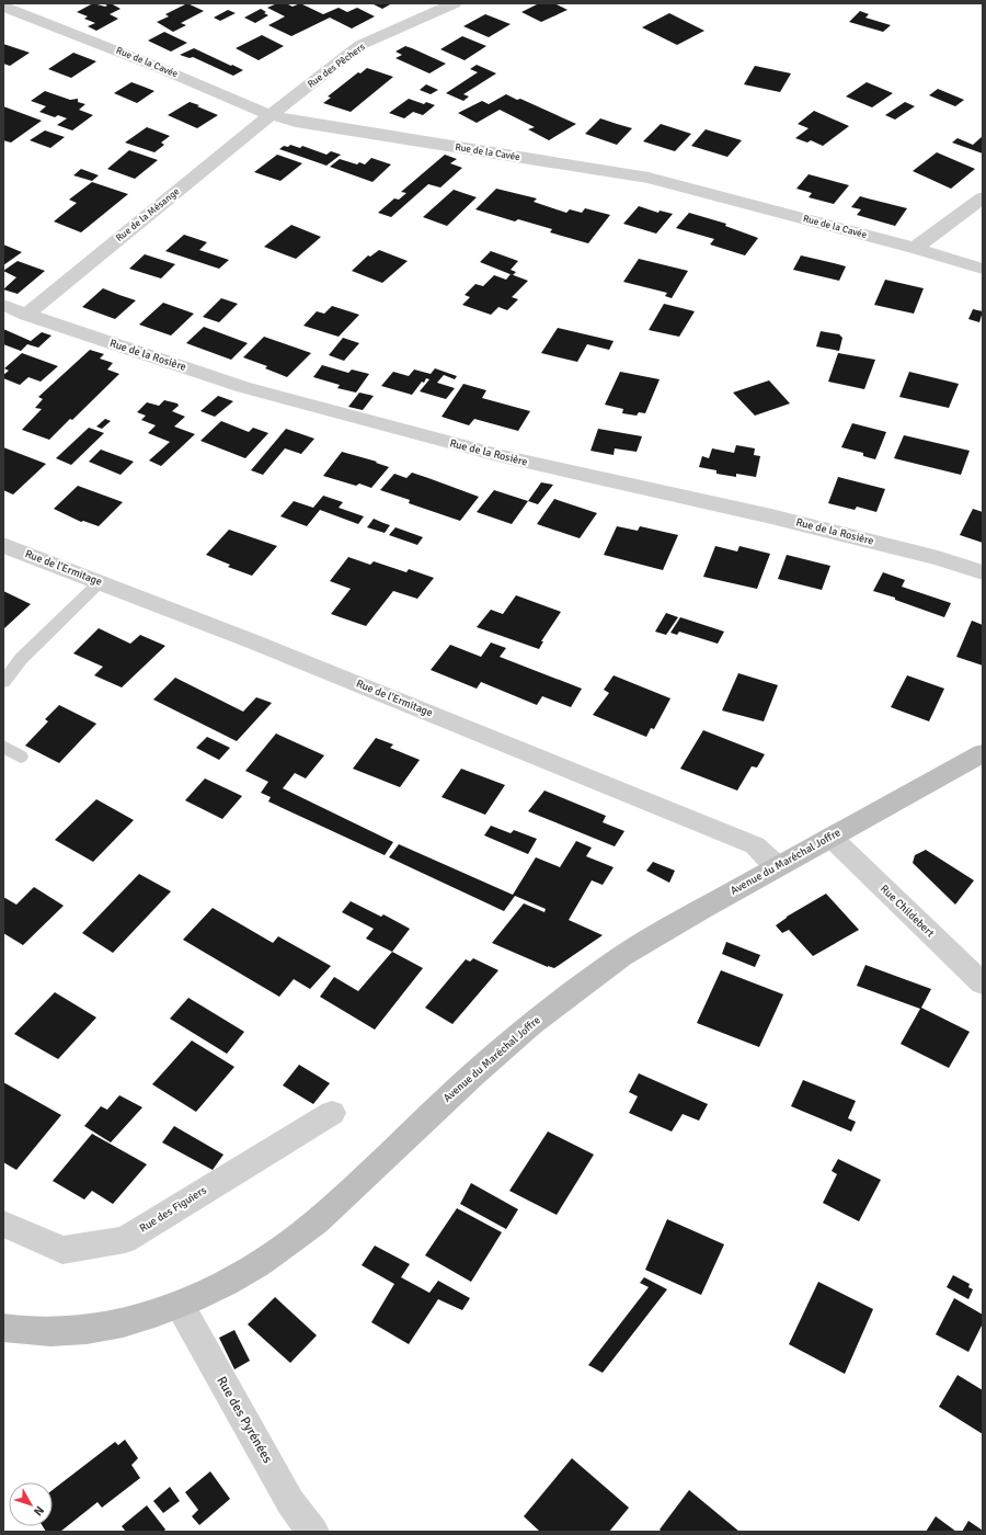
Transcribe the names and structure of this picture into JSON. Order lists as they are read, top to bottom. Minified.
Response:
{"streets":{"street":["Rue de la Cavée","Rue des Pêchers","Rue de la Mésange","Rue de la Rosière","Rue de l'Ermitage","Avenue du Maréchal Joffre","Rue Childebert","Rue des Figuiers","Rue des Pyrénées"]},"crossings":[["Rue de la Cavée","Rue des Pêchers"],["Rue de la Cavée","Rue de la Mésange"],["Rue des Pêchers","Rue de la Mésange"],["Rue de la Mésange","Rue de la Rosière"],["Rue de l'Ermitage","Avenue du Maréchal Joffre"],["Avenue du Maréchal Joffre","Rue Childebert"],["Avenue du Maréchal Joffre","Rue des Pyrénées"]],"north":"bottom right"}
